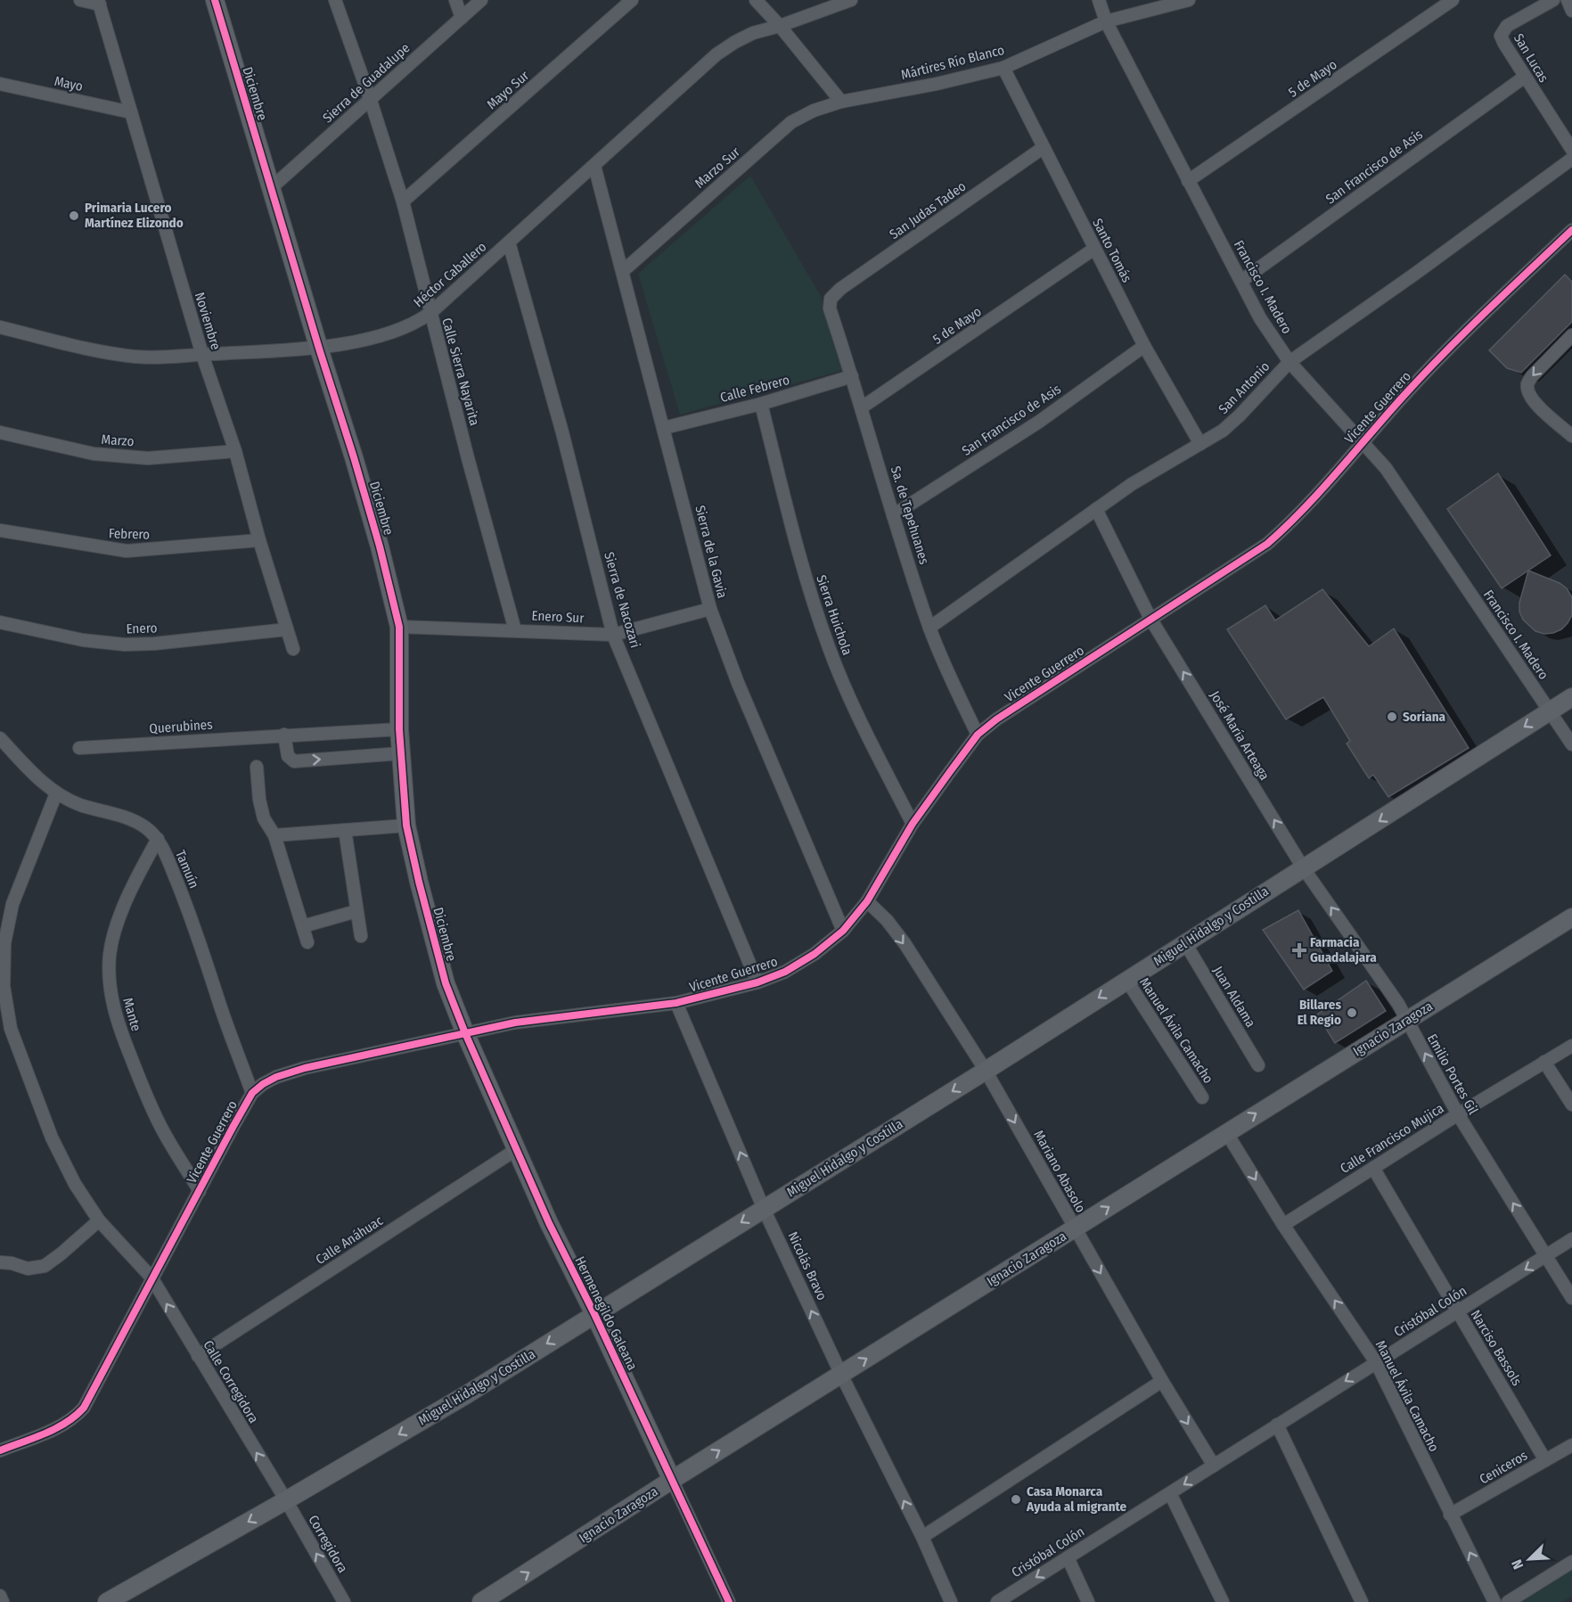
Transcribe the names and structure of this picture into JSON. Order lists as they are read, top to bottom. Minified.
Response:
{"streets":{"main road":["Diciembre","Miguel Hidalgo y Costilla","Ignacio Zaragoza","Hermenegildo Galeana"],"street":["San Lucas","Mártires Río Blanco","5 de Mayo","Sierra de Guadalupe","Mayo","Mayo Sur","San Francisco de Asís","Marzo Sur","San Judas Tadeo","Santo Tomás","Héctor Caballero","Francisco I. Madero","Noviembre","Calle Sierra Nayarita","San Antonio","Calle Febrero","Vicente Guerrero","San Francisco de Asis","Marzo","Sa. de Tepehuanes","Febrero","Sierra de la Gavia","Sierra de Nacozari","Sierra Huichola","Enero Sur","Enero","Querubines","José María Arteaga","Tamuín","Juan Aldama","Mante","Manuel Ávila Camacho","Emilio Portes Gil","Calle Francisco Mujica","Mariano Abasolo","Calle Anáhuac","Nicolás Bravo","Cristóbal Colón","Narciso Bassols","Calle Corregidora","Ceniceros","Corregidora"]},"crossings":[["San Lucas","San Francisco de Asís"],["Mártires Río Blanco","Marzo Sur"],["Mártires Río Blanco","Santo Tomás"],["Mártires Río Blanco","Francisco I. Madero"],["5 de Mayo","Santo Tomás"],["5 de Mayo","Francisco I. Madero"],["5 de Mayo","Sa. de Tepehuanes"],["Sierra de Guadalupe","Diciembre"],["Sierra de Guadalupe","Calle Sierra Nayarita"],["Mayo","Noviembre"],["Mayo Sur","Calle Sierra Nayarita"],["Diciembre","Héctor Caballero"],["Diciembre","Vicente Guerrero"],["Diciembre","Enero Sur"],["Diciembre","Querubines"],["Diciembre","Hermenegildo Galeana"],["San Francisco de Asís","Francisco I. Madero"],["Marzo Sur","Sierra de la Gavia"],["San Judas Tadeo","Santo Tomás"],["San Judas Tadeo","Sa. de Tepehuanes"],["Santo Tomás","San Antonio"],["Santo Tomás","San Francisco de Asis"],["Héctor Caballero","Noviembre"],["Héctor Caballero","Calle Sierra Nayarita"],["Héctor Caballero","Sierra de la Gavia"],["Héctor Caballero","Sierra de Nacozari"],["Francisco I. Madero","San Antonio"],["Francisco I. Madero","Vicente Guerrero"],["Francisco I. Madero","Miguel Hidalgo y Costilla"],["Noviembre","Marzo"],["Noviembre","Febrero"],["Noviembre","Enero"],["Calle Sierra Nayarita","Enero Sur"],["San Antonio","Sa. de Tepehuanes"],["San Antonio","José María Arteaga"],["Calle Febrero","Sa. de Tepehuanes"],["Calle Febrero","Sierra de la Gavia"],["Calle Febrero","Sierra Huichola"],["Vicente Guerrero","Sa. de Tepehuanes"],["Vicente Guerrero","Sierra de la Gavia"],["Vicente Guerrero","Sierra de Nacozari"],["Vicente Guerrero","Sierra Huichola"],["Vicente Guerrero","José María Arteaga"],["Vicente Guerrero","Tamuín"],["Vicente Guerrero","Mante"],["Vicente Guerrero","Mariano Abasolo"],["Vicente Guerrero","Nicolás Bravo"],["Vicente Guerrero","Hermenegildo Galeana"],["Vicente Guerrero","Calle Corregidora"],["San Francisco de Asis","Sa. de Tepehuanes"],["Sierra de la Gavia","Enero Sur"],["Sierra de Nacozari","Enero Sur"],["José María Arteaga","Miguel Hidalgo y Costilla"],["José María Arteaga","Emilio Portes Gil"],["Tamuín","Mante"],["Tamuín","Calle Corregidora"],["Miguel Hidalgo y Costilla","Juan Aldama"],["Miguel Hidalgo y Costilla","Manuel Ávila Camacho"],["Miguel Hidalgo y Costilla","Emilio Portes Gil"],["Miguel Hidalgo y Costilla","Mariano Abasolo"],["Miguel Hidalgo y Costilla","Nicolás Bravo"],["Miguel Hidalgo y Costilla","Hermenegildo Galeana"],["Miguel Hidalgo y Costilla","Calle Corregidora"],["Miguel Hidalgo y Costilla","Corregidora"],["Ignacio Zaragoza","Manuel Ávila Camacho"],["Ignacio Zaragoza","Emilio Portes Gil"],["Ignacio Zaragoza","Mariano Abasolo"],["Ignacio Zaragoza","Nicolás Bravo"],["Ignacio Zaragoza","Hermenegildo Galeana"],["Manuel Ávila Camacho","Calle Francisco Mujica"],["Manuel Ávila Camacho","Cristóbal Colón"],["Manuel Ávila Camacho","Ceniceros"],["Emilio Portes Gil","Calle Francisco Mujica"],["Emilio Portes Gil","Cristóbal Colón"],["Calle Francisco Mujica","Narciso Bassols"],["Mariano Abasolo","Cristóbal Colón"],["Calle Anáhuac","Hermenegildo Galeana"],["Calle Anáhuac","Calle Corregidora"],["Cristóbal Colón","Narciso Bassols"],["Narciso Bassols","Ceniceros"],["Calle Corregidora","Corregidora"]],"one_way":["José María Arteaga","Miguel Hidalgo y Costilla","Ignacio Zaragoza","Emilio Portes Gil","Mariano Abasolo","Nicolás Bravo","Corregidora"],"places":{"other":["Primaria Lucero Martínez Elizondo","Soriana","Billares El Regio","Casa Monarca Ayuda al migrante"],"health":["Farmacia Guadalajara"]},"north":"bottom left"}
